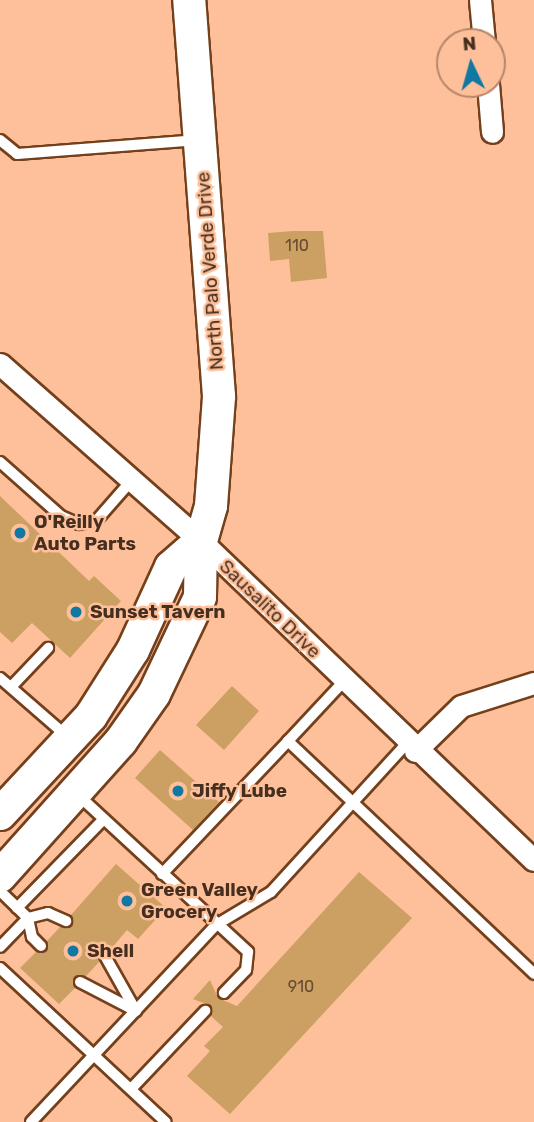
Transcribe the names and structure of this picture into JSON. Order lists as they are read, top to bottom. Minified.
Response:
{"streets":{"street":["North Palo Verde Drive","Sausalito Drive"]},"crossings":[["North Palo Verde Drive","Sausalito Drive"]],"places":["O'Reilly Auto Parts","Sunset Tavern","Jiffy Lube","Green Valley Grocery","Shell"],"house_numbers":["110","910"],"north":"top"}
